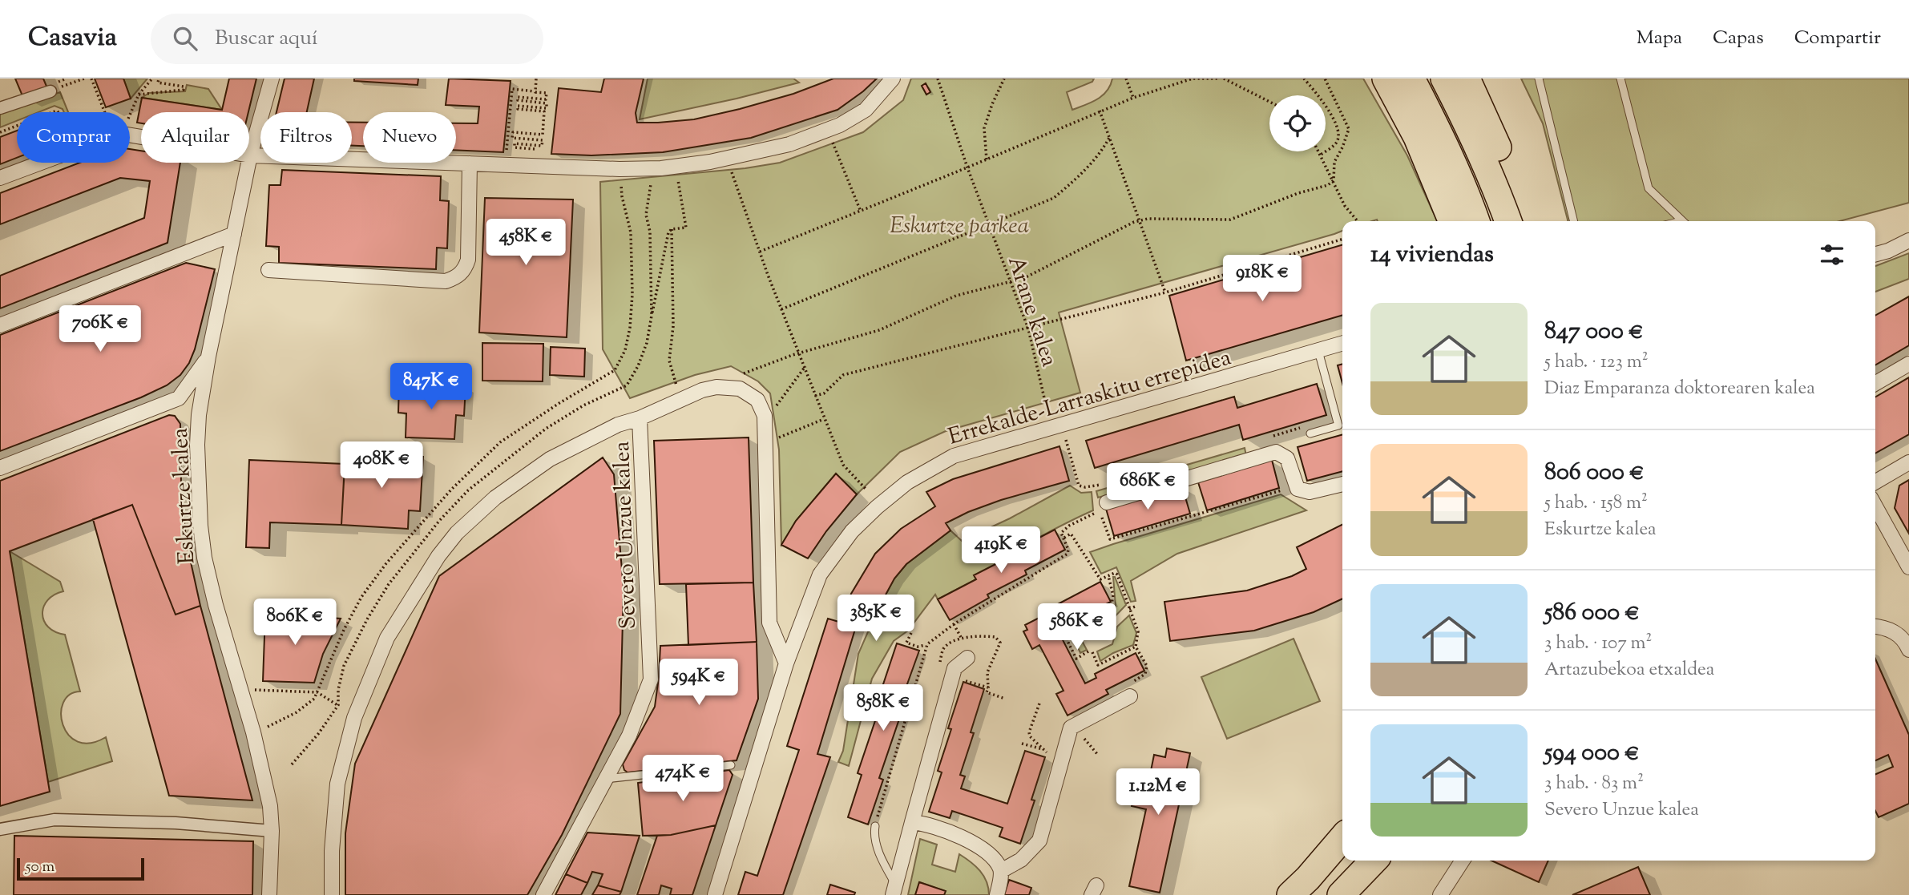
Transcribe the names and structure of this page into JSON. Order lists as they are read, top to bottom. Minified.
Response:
{"streets":{"street":["Errekalde-Larraskitu errepidea","Eskurtze kalea","Severo Unzue kalea"],"path":["Arane kalea"]},"crossings":[["Arane kalea","Errekalde-Larraskitu errepidea"]],"parks":["Eskurtze parkea"],"scale_bar":"50 m","page":{"header":"Casavia","search":"Buscar aquí","nav":["Mapa","Capas","Compartir"],"chip":["Comprar","Alquilar","Filtros","Nuevo"],"price":["458K €","918K €","706K €","847K €","408K €","686K €","419K €","385K €","806K €","586K €","594K €","858K €","474K €","1.12M €"],"heading":"14 viviendas","list":[{"name":"847 000 €","note":"5 hab. · 123 m² · Diaz Emparanza doktorearen kalea"},{"name":"806 000 €","note":"5 hab. · 158 m² · Eskurtze kalea"},{"name":"586 000 €","note":"3 hab. · 107 m² · Artazubekoa etxaldea"},{"name":"594 000 €","note":"3 hab. · 83 m² · Severo Unzue kalea"}],"scale":"50 m"}}
